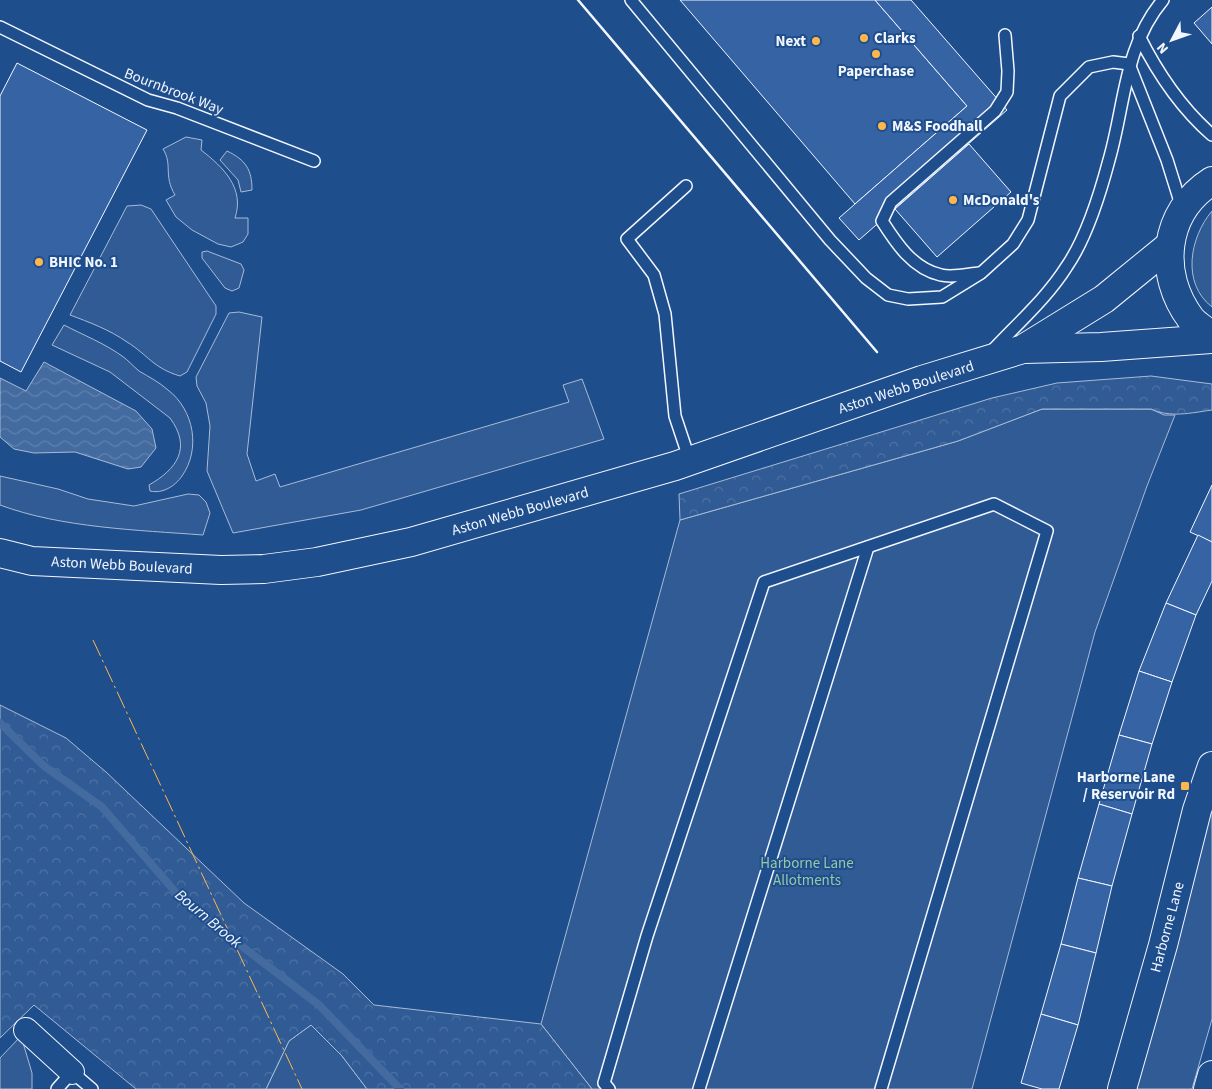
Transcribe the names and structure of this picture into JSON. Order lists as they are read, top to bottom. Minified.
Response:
{"streets":{"main road":["Aston Webb Boulevard","Harborne Lane"],"lane":["Bournbrook Way"]},"water":["Bourn Brook"],"parks":["Harborne Lane Allotments"],"places":{"other":["Clarks","Next","Paperchase","M&S Foodhall","McDonald's","BHIC No. 1"],"transit":["Harborne Lane / Reservoir Rd"]},"north":"bottom left"}
